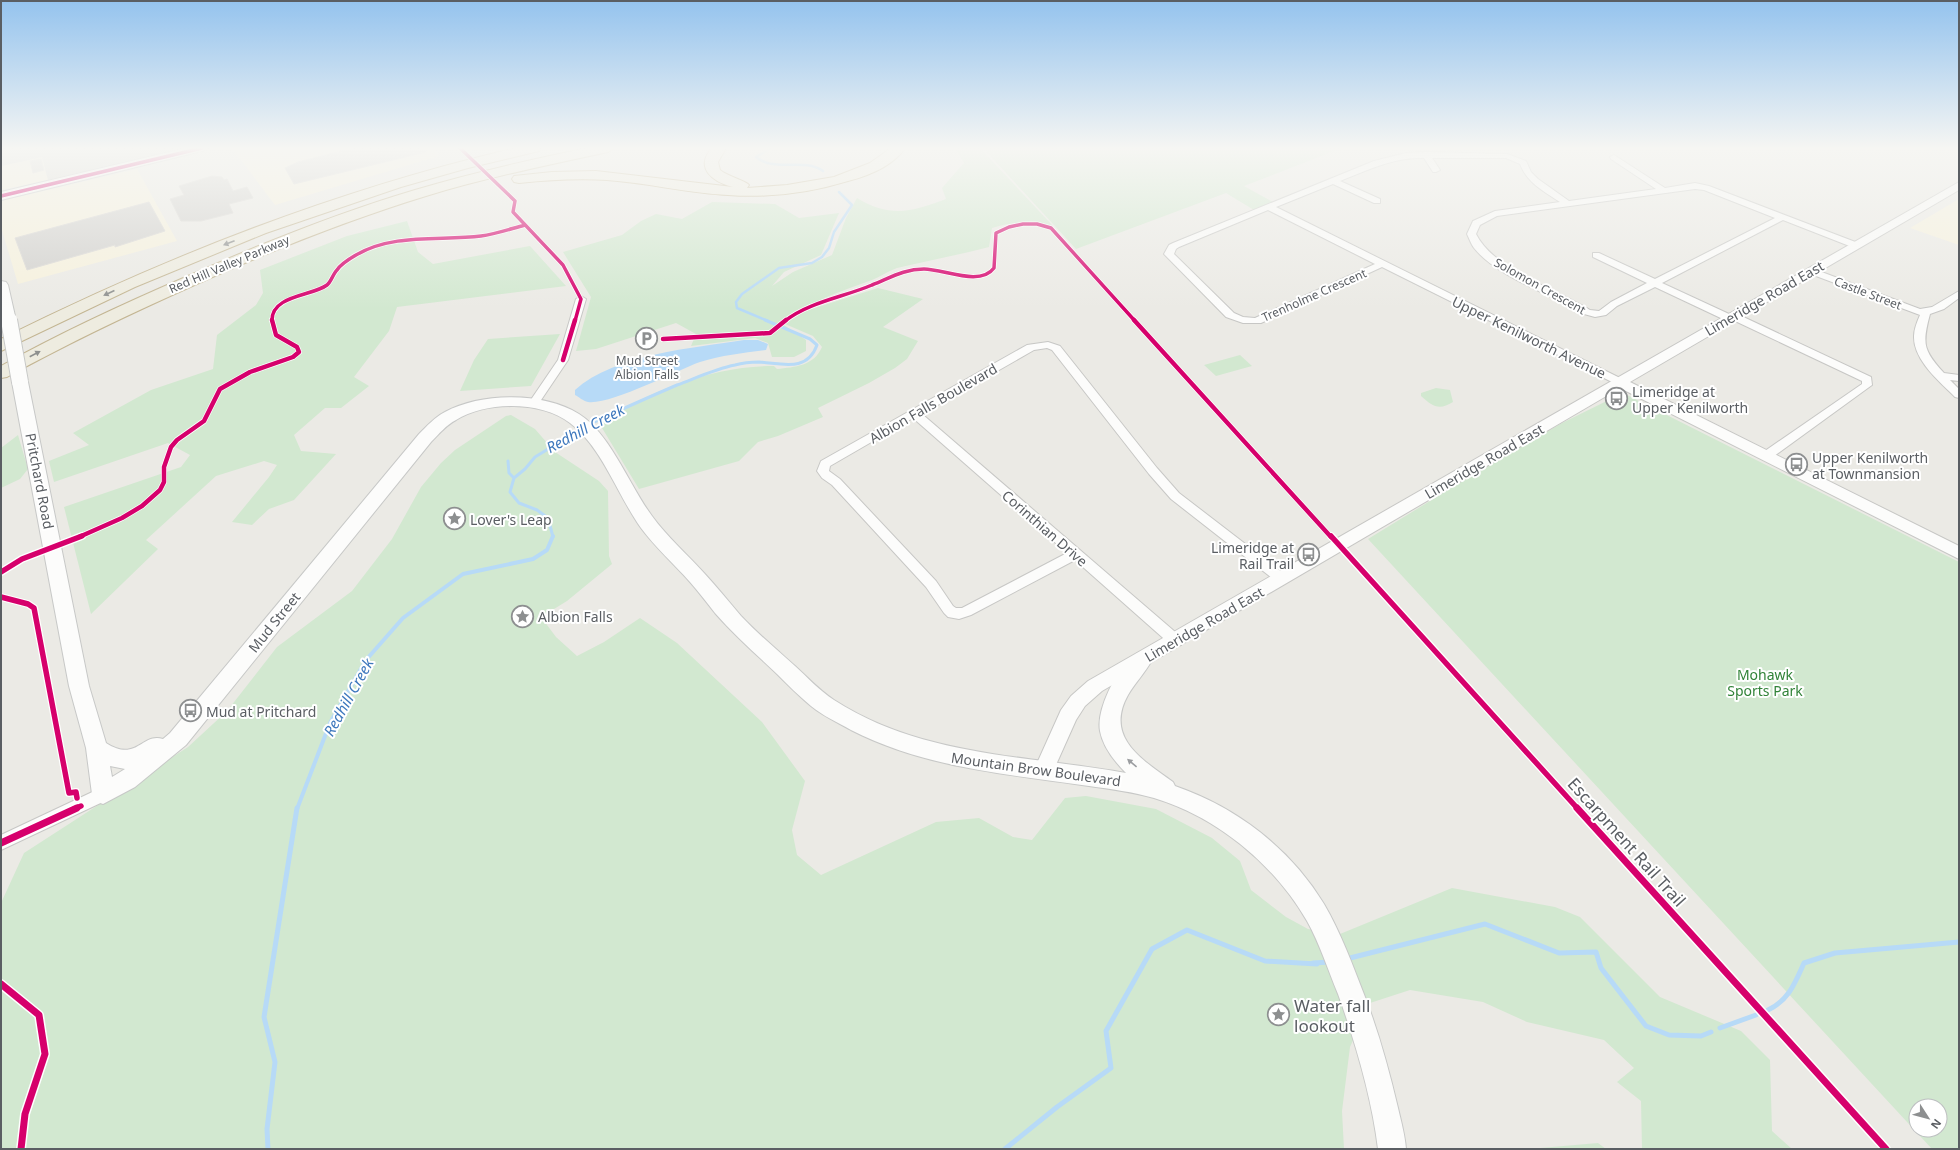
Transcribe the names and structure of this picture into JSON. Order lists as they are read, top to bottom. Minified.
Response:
{"streets":{"highway":["Red Hill Valley Parkway"],"main road":["Pritchard Road","Mud Street","Mountain Brow Boulevard"],"street":["Solomon Crescent","Castle Street","Trenholme Crescent","Limeridge Road East","Upper Kenilworth Avenue","Albion Falls Boulevard","Corinthian Drive"],"cycle path":["Escarpment Rail Trail"]},"crossings":[["Solomon Crescent","Limeridge Road East"],["Castle Street","Limeridge Road East"],["Trenholme Crescent","Upper Kenilworth Avenue"],["Limeridge Road East","Upper Kenilworth Avenue"],["Limeridge Road East","Albion Falls Boulevard"],["Limeridge Road East","Corinthian Drive"],["Limeridge Road East","Mountain Brow Boulevard"],["Albion Falls Boulevard","Corinthian Drive"],["Pritchard Road","Mud Street"],["Mud Street","Mountain Brow Boulevard"]],"water":["Redhill Creek"],"parks":["Mohawk Sports Park"],"places":{"parking":["Mud Street Albion Falls"],"bus stop":["Limeridge at Upper Kenilworth","Upper Kenilworth at Townmansion","Limeridge at Rail Trail","Mud at Pritchard"],"place":["Lover's Leap","Albion Falls","Water fall lookout"]},"north":"bottom right"}
